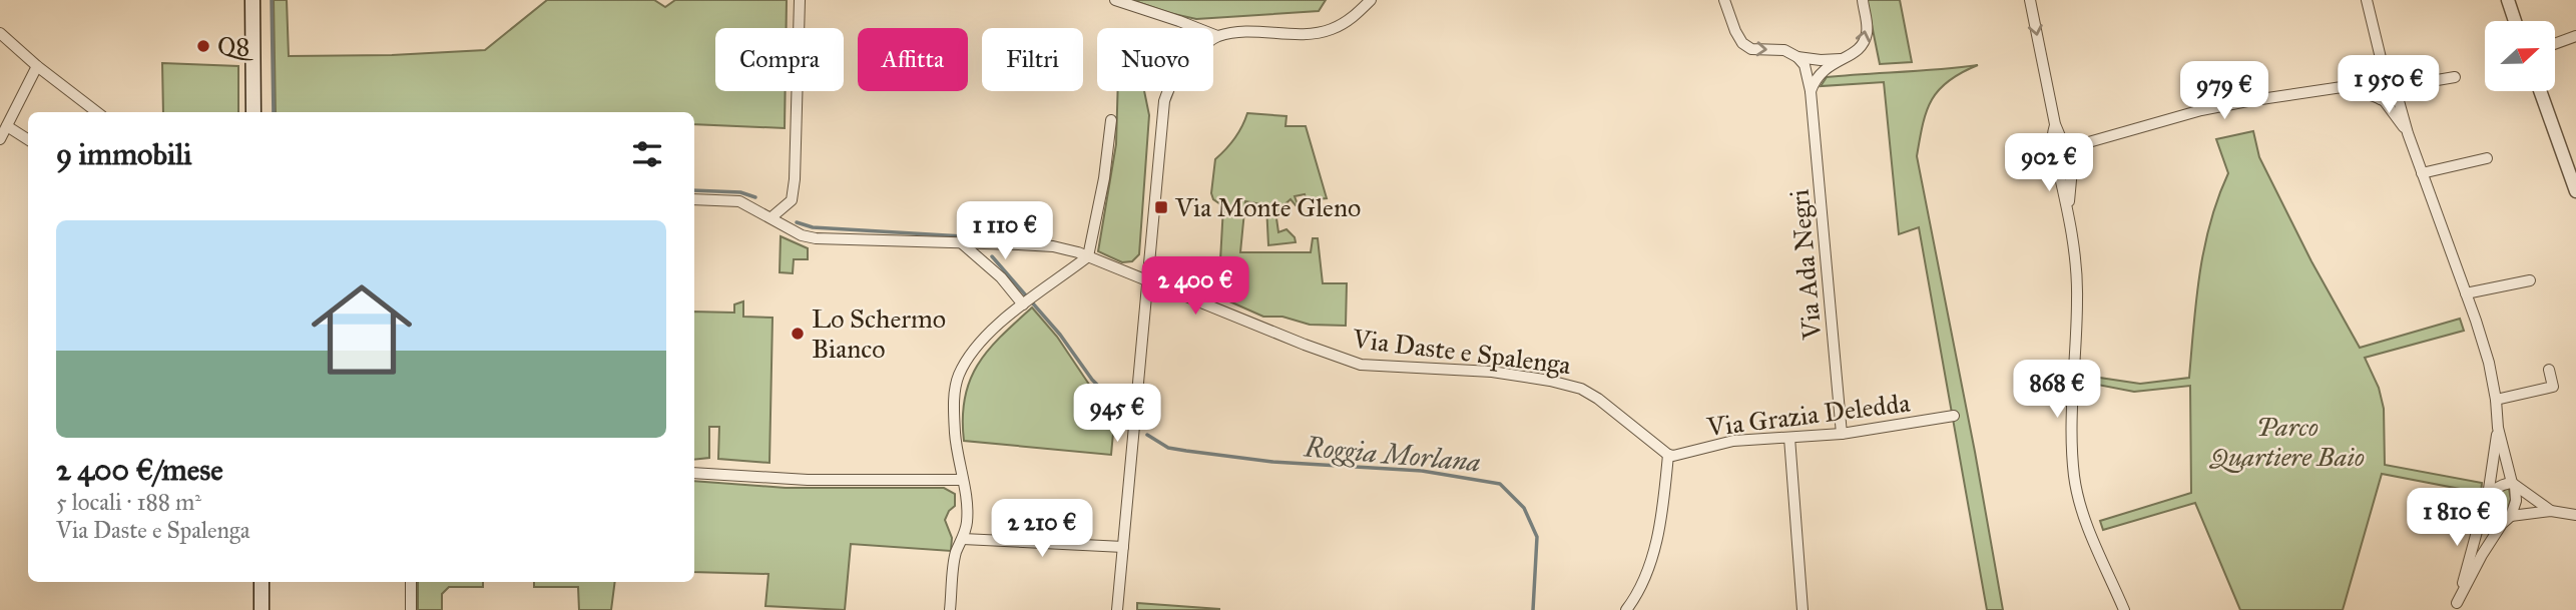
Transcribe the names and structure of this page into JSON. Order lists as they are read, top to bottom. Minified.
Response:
{"streets":{"street":["Via Ada Negri","Via Daste e Spalenga","Via Grazia Deledda"]},"crossings":[["Via Ada Negri","Via Grazia Deledda"],["Via Daste e Spalenga","Via Grazia Deledda"]],"water":["Roggia Morlana"],"parks":["Parco Quartiere Baio"],"places":{"other":["Q8","Lo Schermo Bianco"],"transit":["Via Monte Gleno"]},"north":"right","page":{"chip":["Compra","Affitta","Filtri","Nuovo"],"price":["1 950 €","979 €","902 €","1 110 €","2 400 €","868 €","945 €","1 810 €","2 210 €"],"heading":"9 immobili","list":[{"name":"2 400 €/mese","note":"5 locali · 188 m² · Via Daste e Spalenga"}]}}
